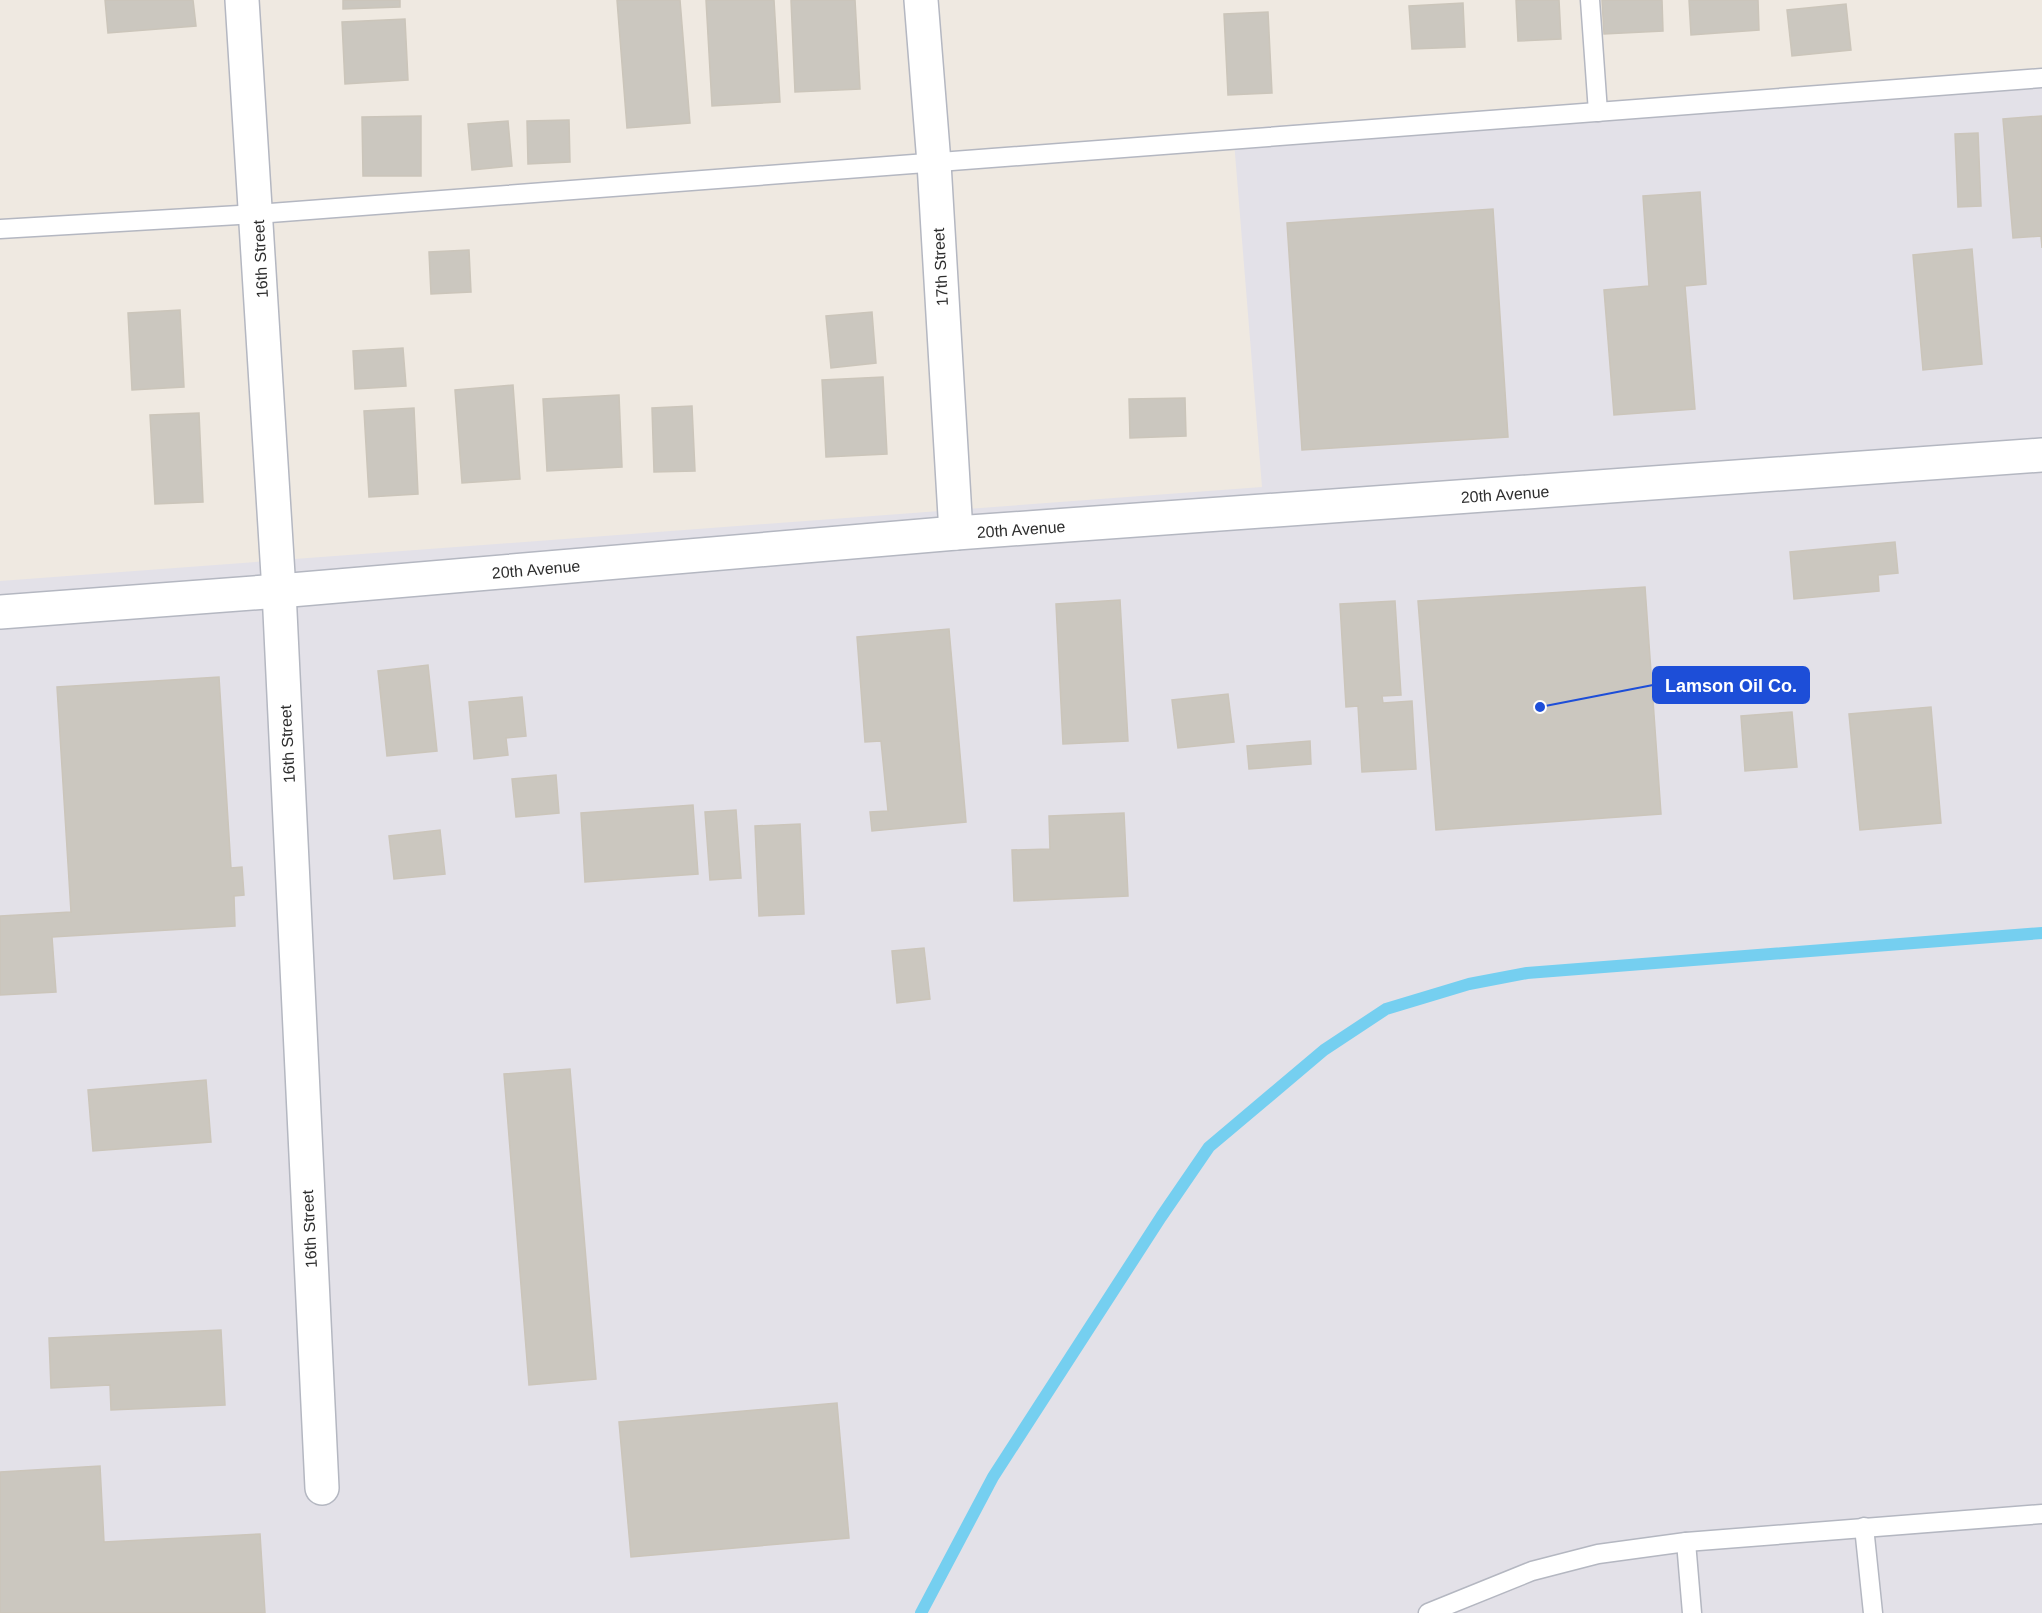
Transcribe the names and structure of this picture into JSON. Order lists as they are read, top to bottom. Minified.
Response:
{"streets":{"street":["16th Street","17th Street","20th Avenue"]},"crossings":[["16th Street","20th Avenue"],["17th Street","20th Avenue"]],"places":["Lamson Oil Co."]}
